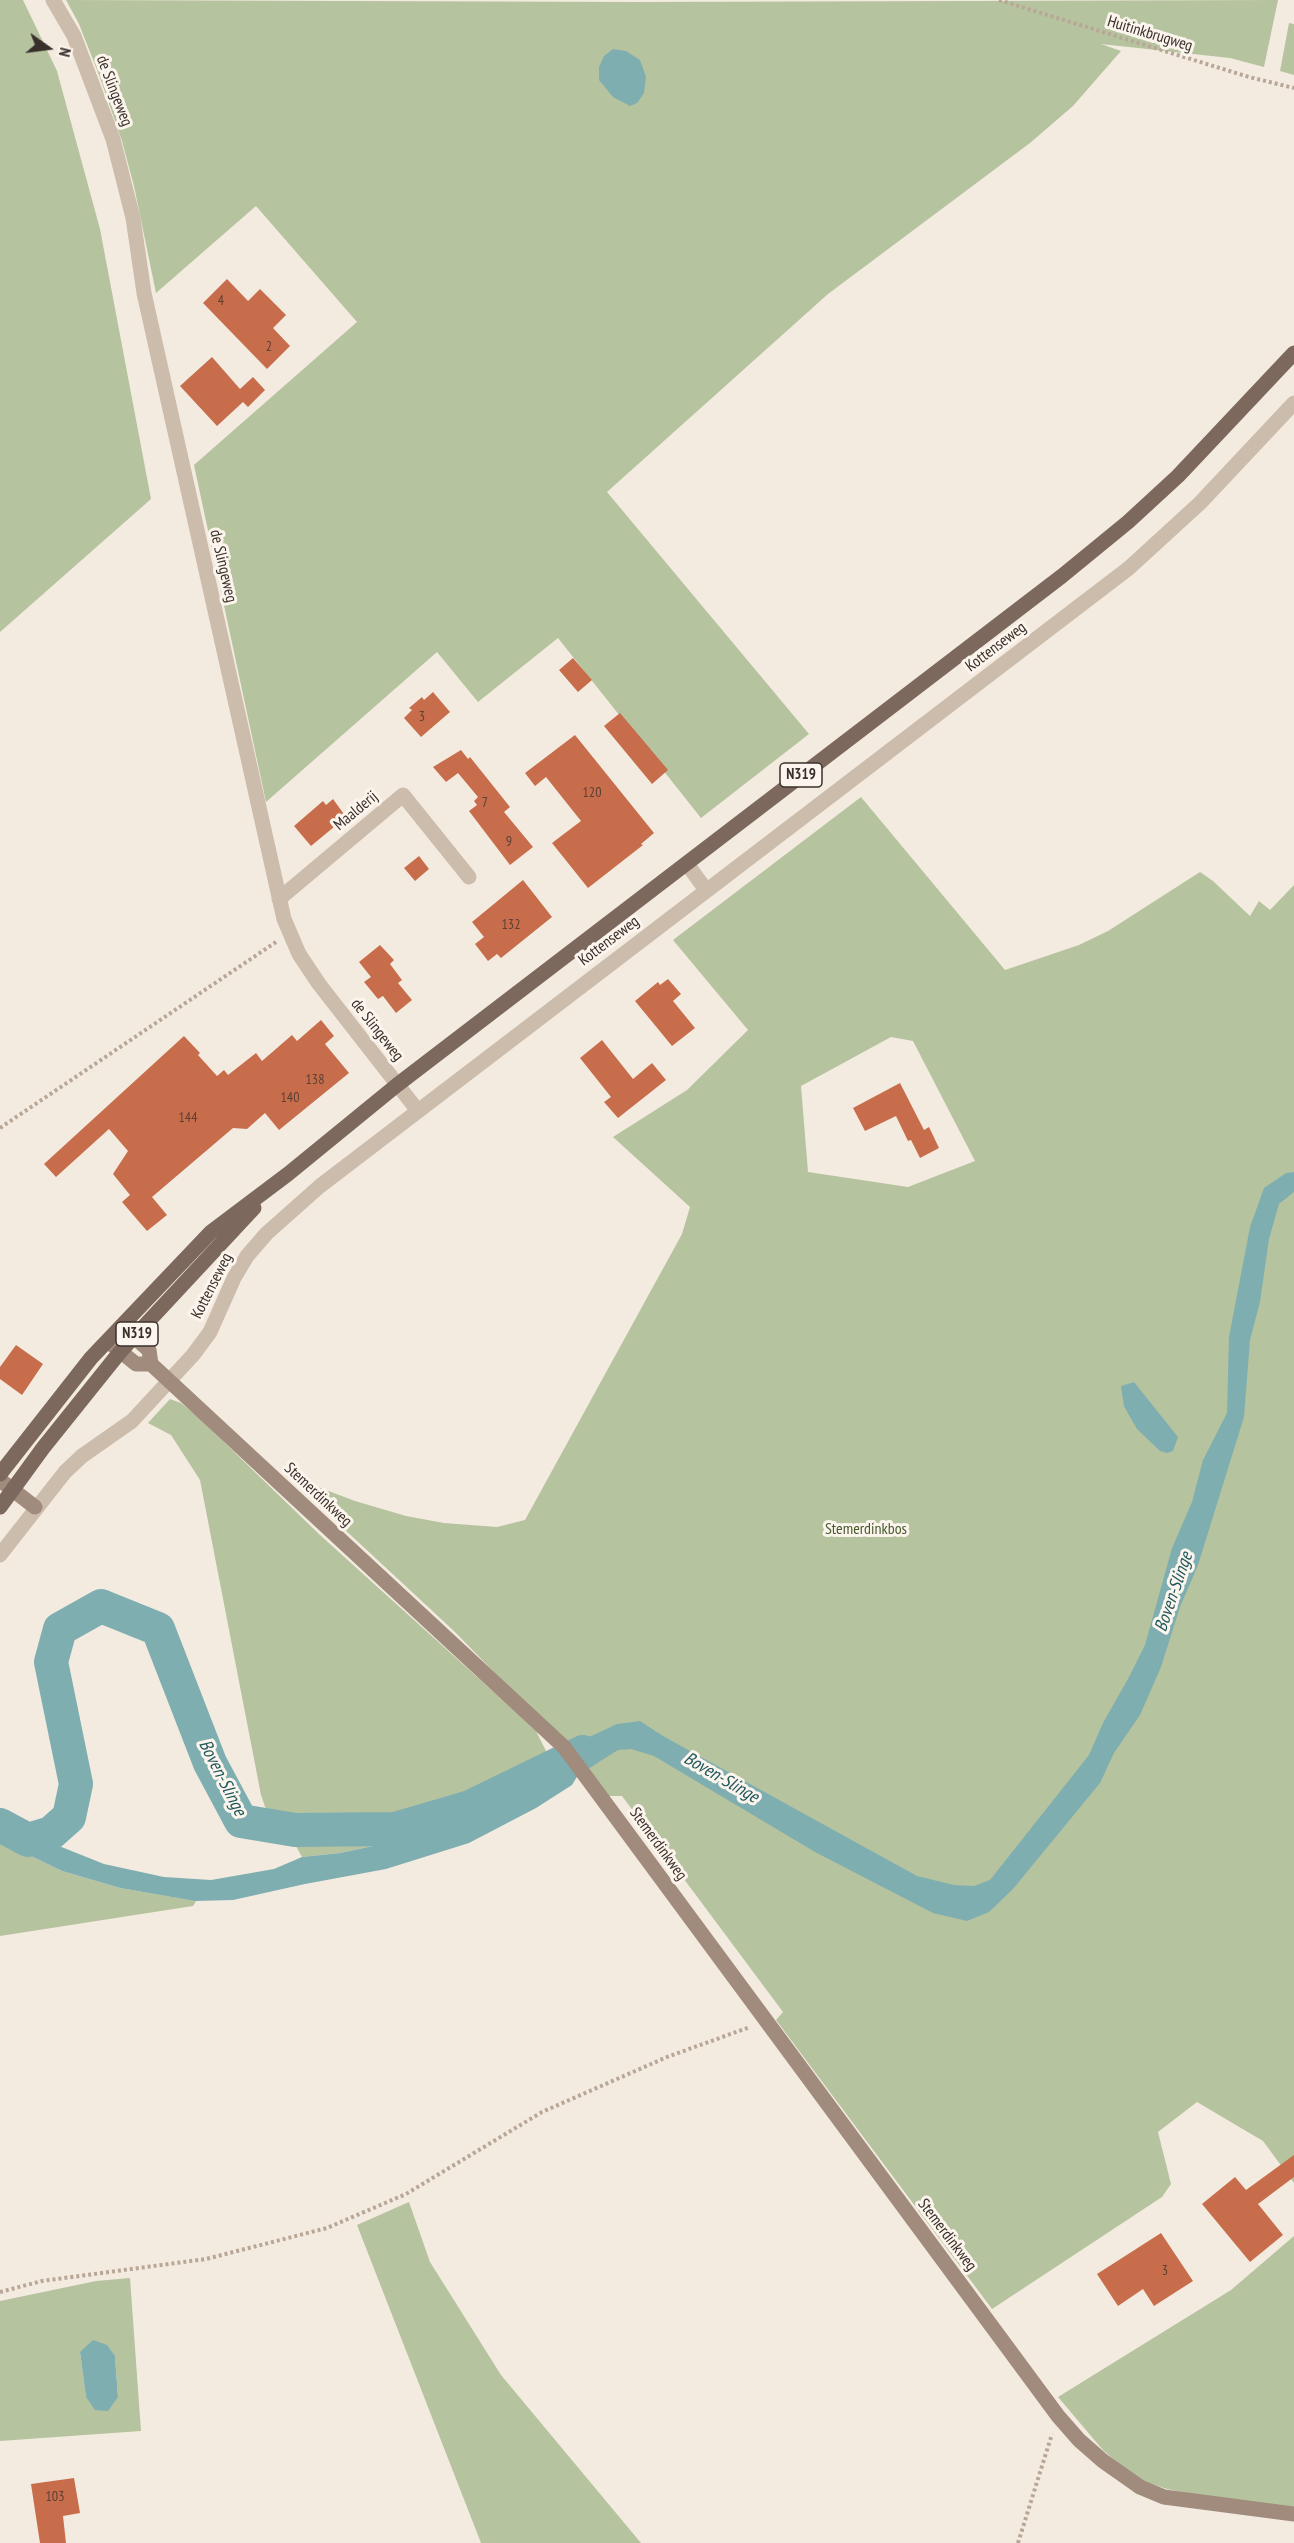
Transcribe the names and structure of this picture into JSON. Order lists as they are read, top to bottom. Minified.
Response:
{"streets":{"main road":["Kottenseweg","N319"],"street":["de Slingeweg","Maalderij","Stemerdinkweg"],"path":["Huitinkbrugweg"]},"crossings":[["de Slingeweg","Kottenseweg"],["de Slingeweg","Maalderij"],["Kottenseweg","Stemerdinkweg"]],"water":["Boven-Slinge"],"parks":["Stemerdinkbos"],"house_numbers":["4","2","3","120","7","9","132","138","140","144","3","103"],"north":"right"}
